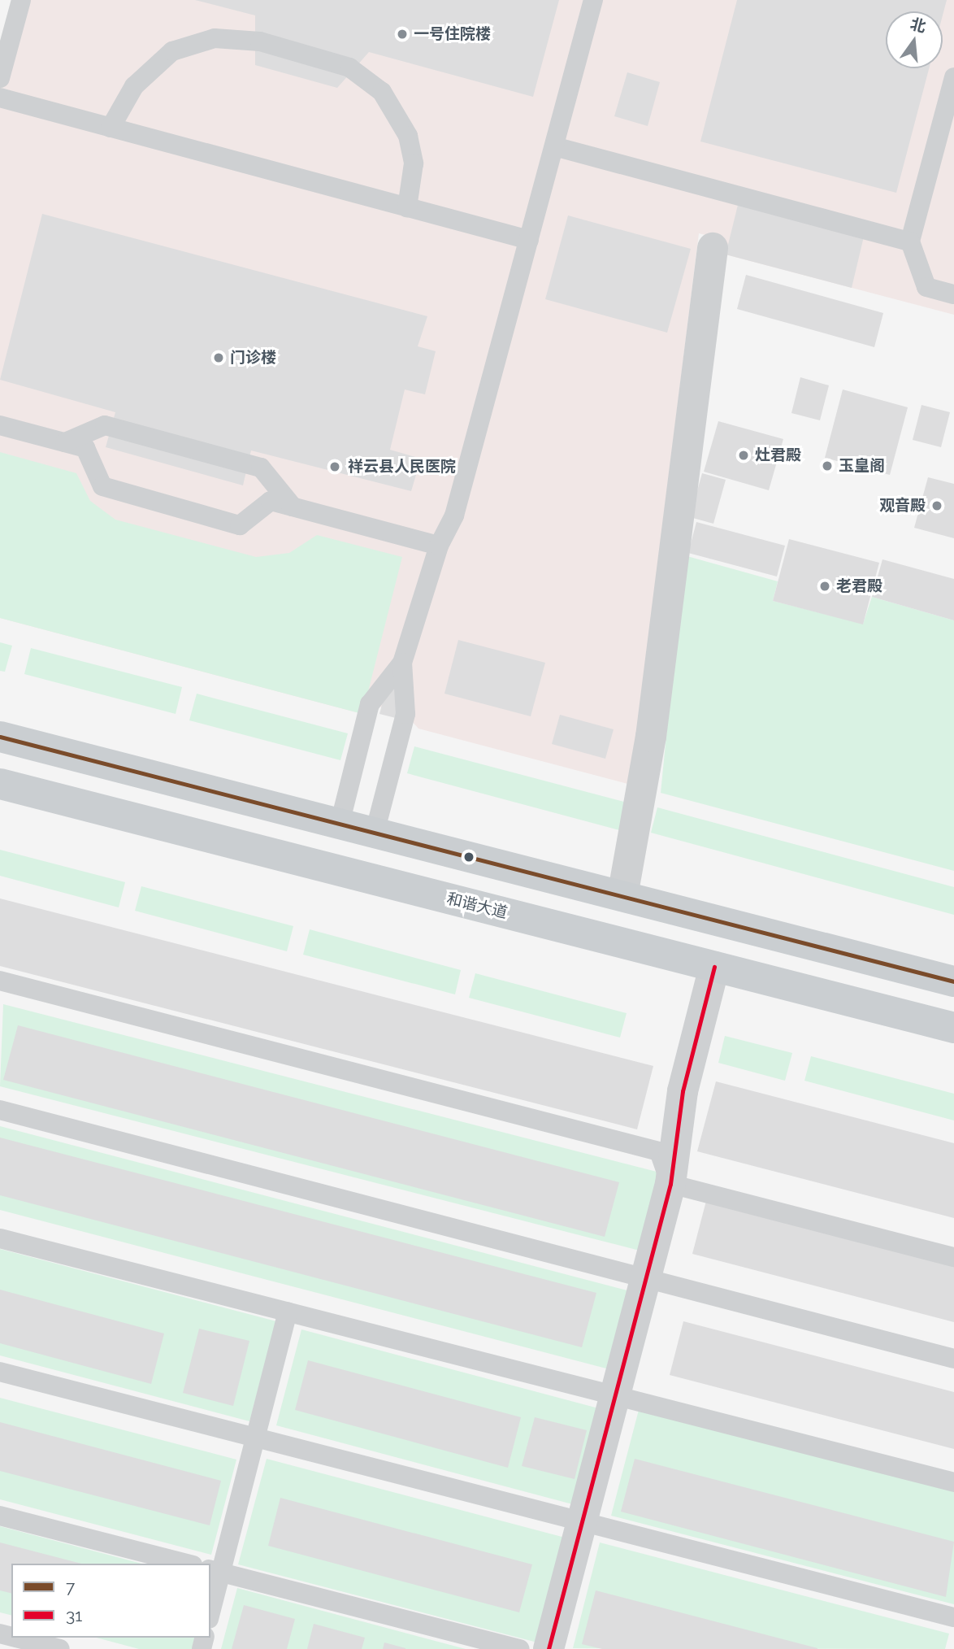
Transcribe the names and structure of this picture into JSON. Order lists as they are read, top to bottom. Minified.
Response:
{"streets":{"main road":["和谐大道"]},"places":["一号住院楼","门诊楼","灶君殿","玉皇阁","祥云县人民医院","观音殿","老君殿"],"lines":["transit line 7","transit line 31"],"legend":["7","31"],"north":"top"}
